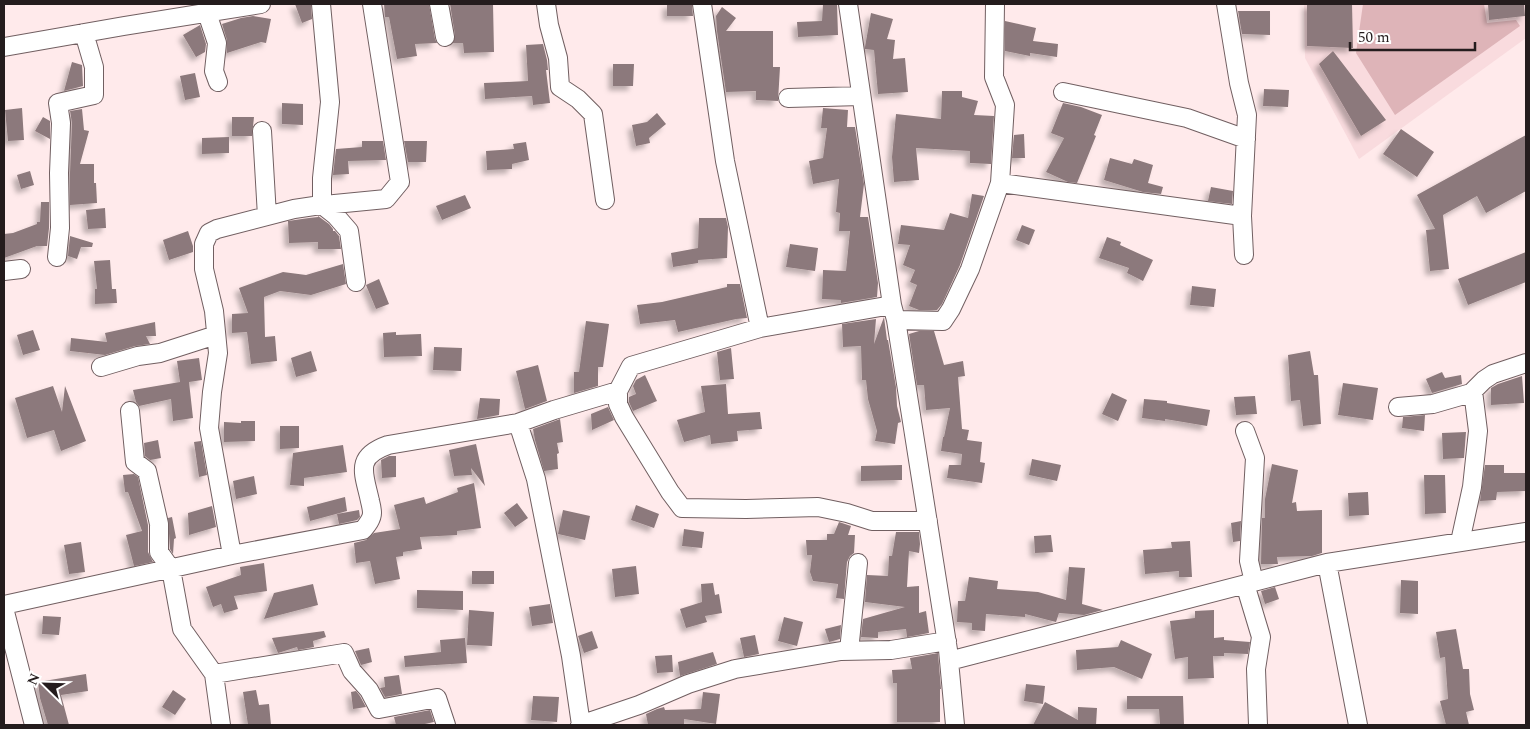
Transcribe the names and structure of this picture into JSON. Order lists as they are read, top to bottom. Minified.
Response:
{"scale_bar":"50 m","north":"top left"}
